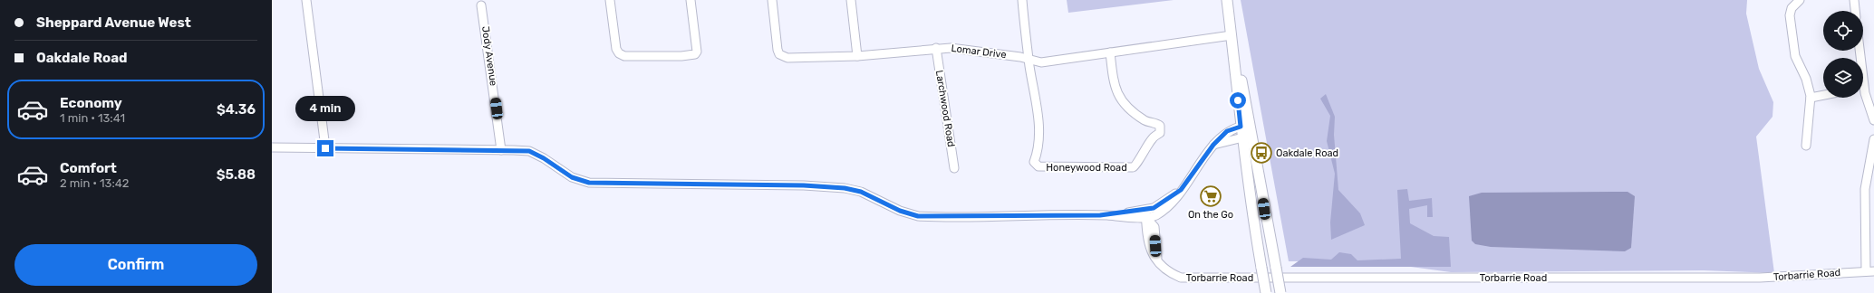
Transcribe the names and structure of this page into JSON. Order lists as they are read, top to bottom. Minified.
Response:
{"streets":{"street":["Lomar Drive","Jody Avenue","Larchwood Road","Honeywood Road","Torbarrie Road"]},"crossings":[["Lomar Drive","Larchwood Road"],["Lomar Drive","Honeywood Road"]],"places":{"bus stop":["Oakdale Road"],"supermarket":["On the Go"]},"page":{"banner":["Sheppard Avenue West","Oakdale Road"],"list":[{"name":"Economy","note":"1 min · 13:41","value":"$4.36"},{"name":"Comfort","note":"2 min · 13:42","value":"$5.88"}],"bubble":"4 min","buttons":"Confirm"}}
